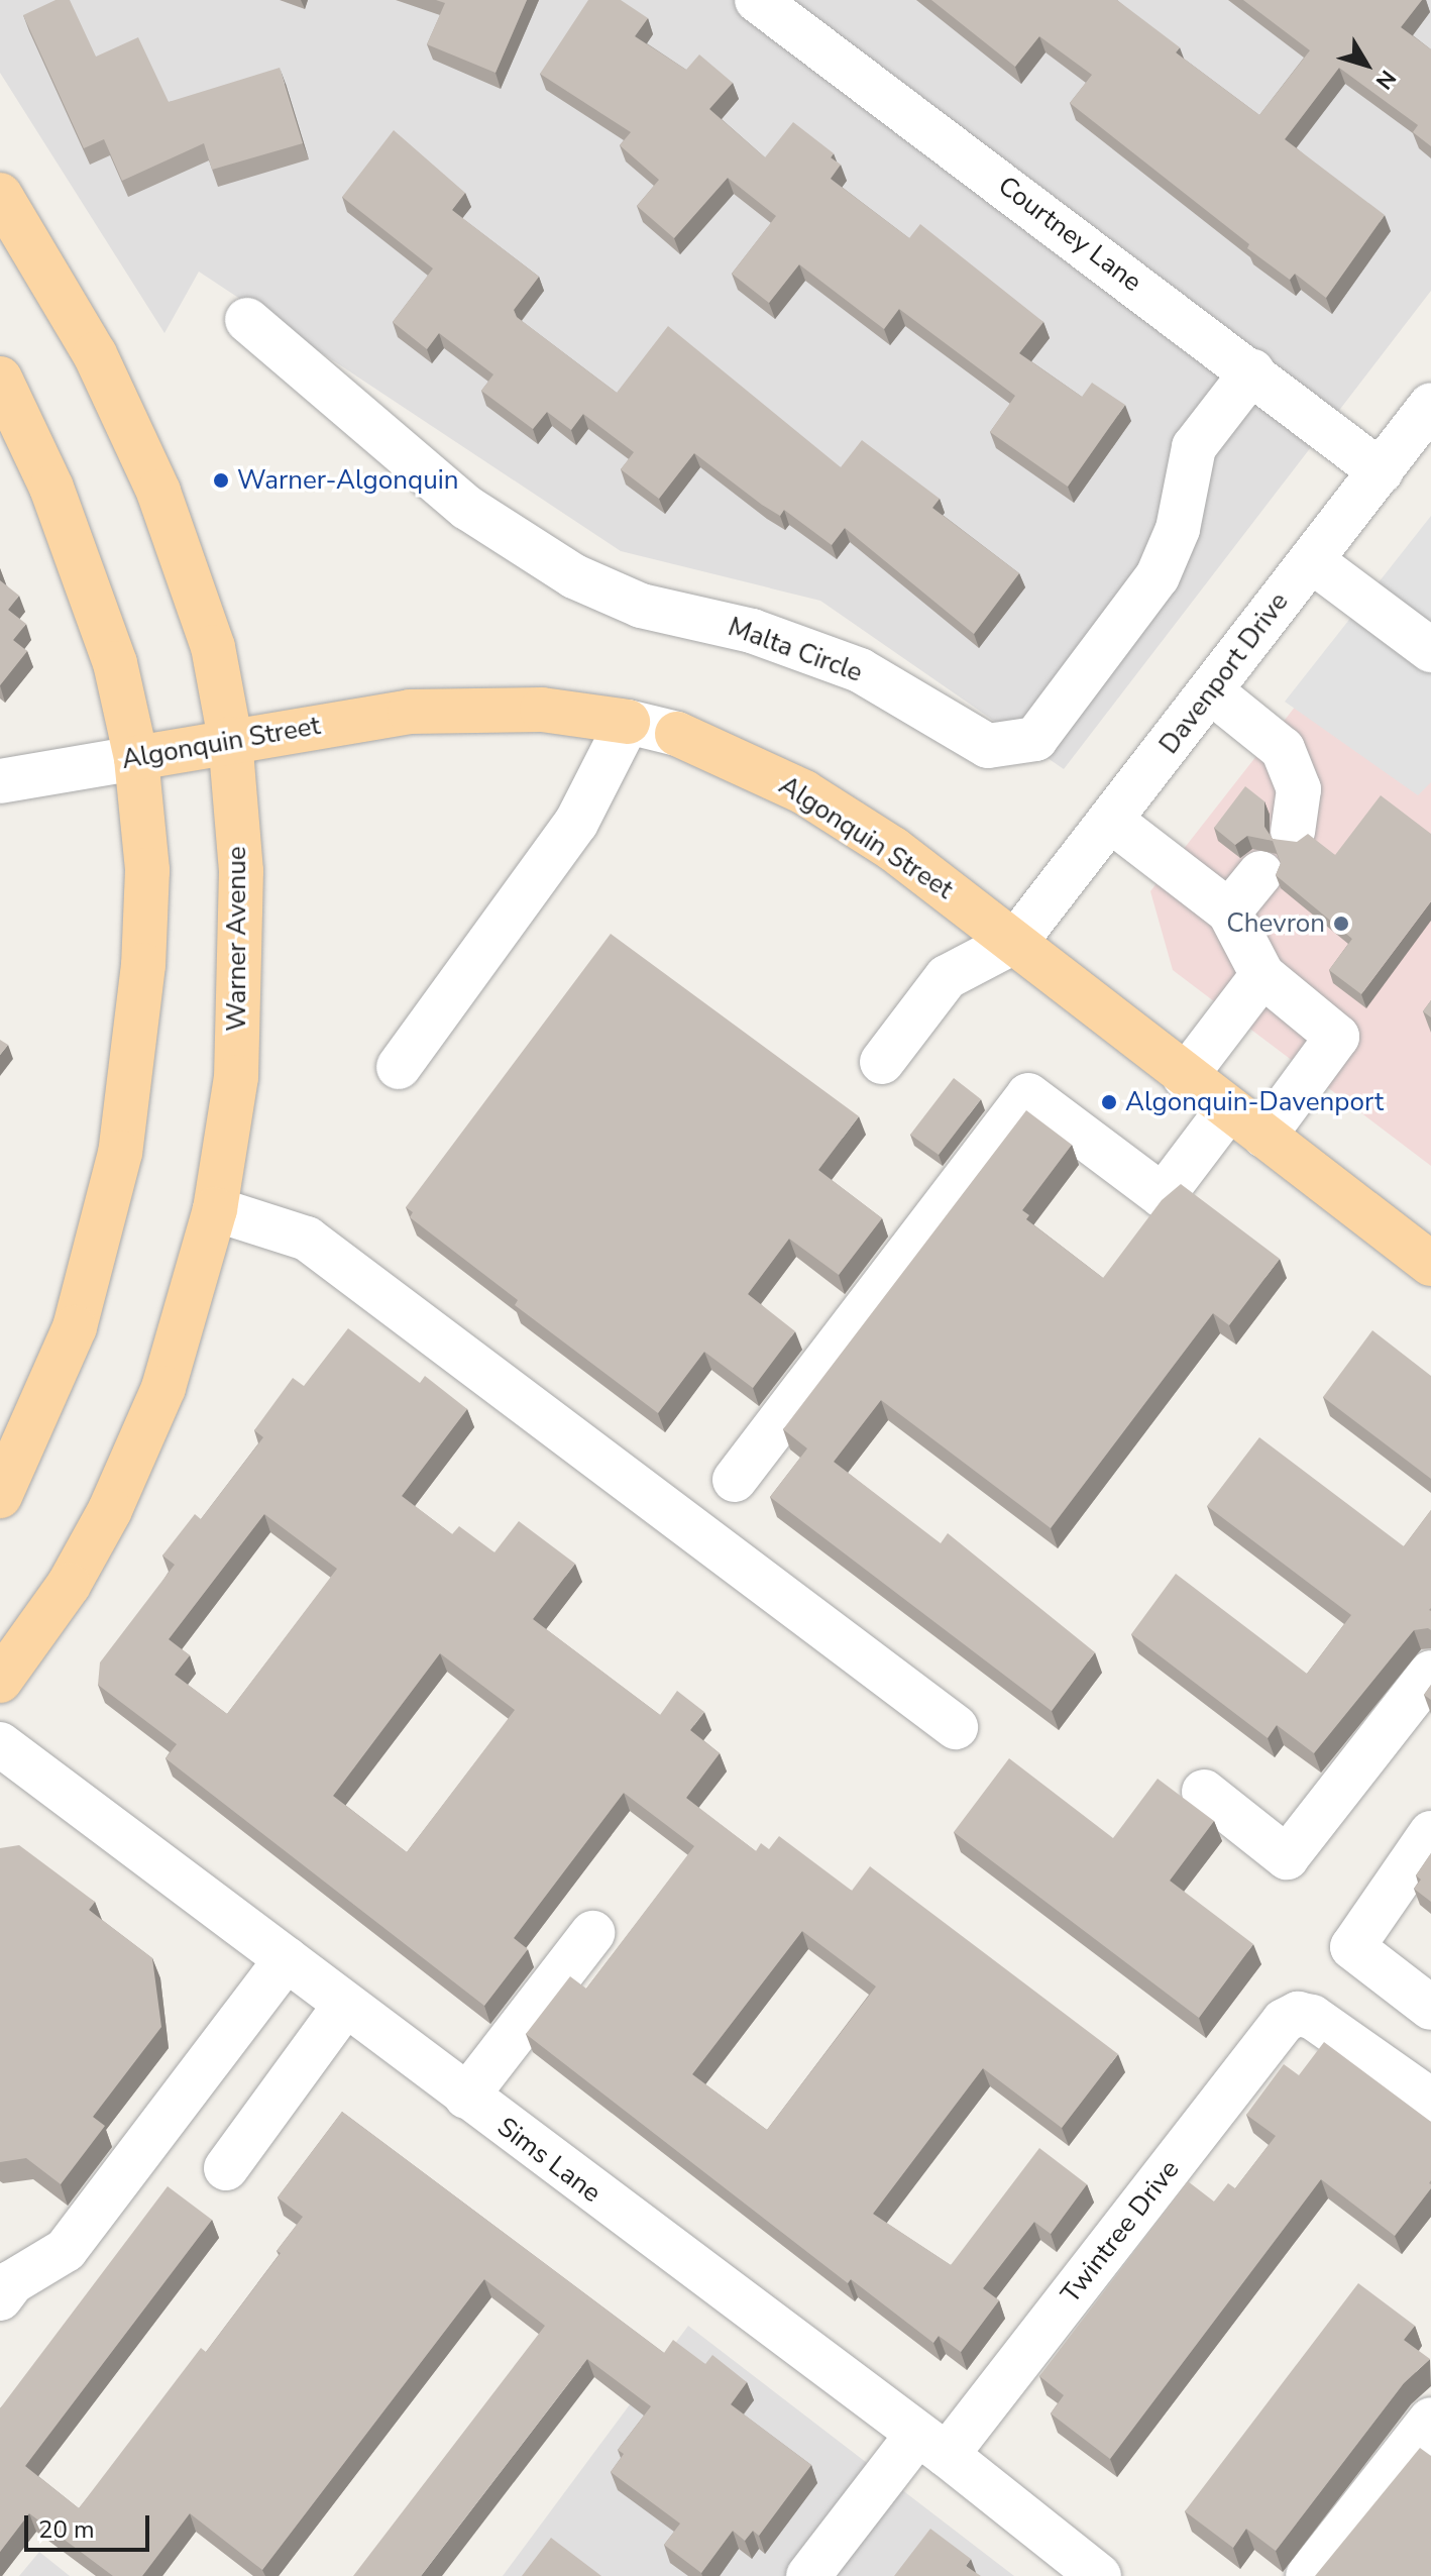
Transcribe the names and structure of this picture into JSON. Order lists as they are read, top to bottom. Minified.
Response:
{"streets":{"main road":["Algonquin Street","Warner Avenue"],"street":["Courtney Lane","Malta Circle","Davenport Drive","Sims Lane","Twintree Drive"]},"crossings":[["Courtney Lane","Malta Circle"],["Courtney Lane","Davenport Drive"],["Davenport Drive","Algonquin Street"],["Algonquin Street","Warner Avenue"],["Sims Lane","Twintree Drive"]],"places":["Warner-Algonquin","Chevron","Algonquin-Davenport"],"scale_bar":"20 m","north":"bottom right"}
